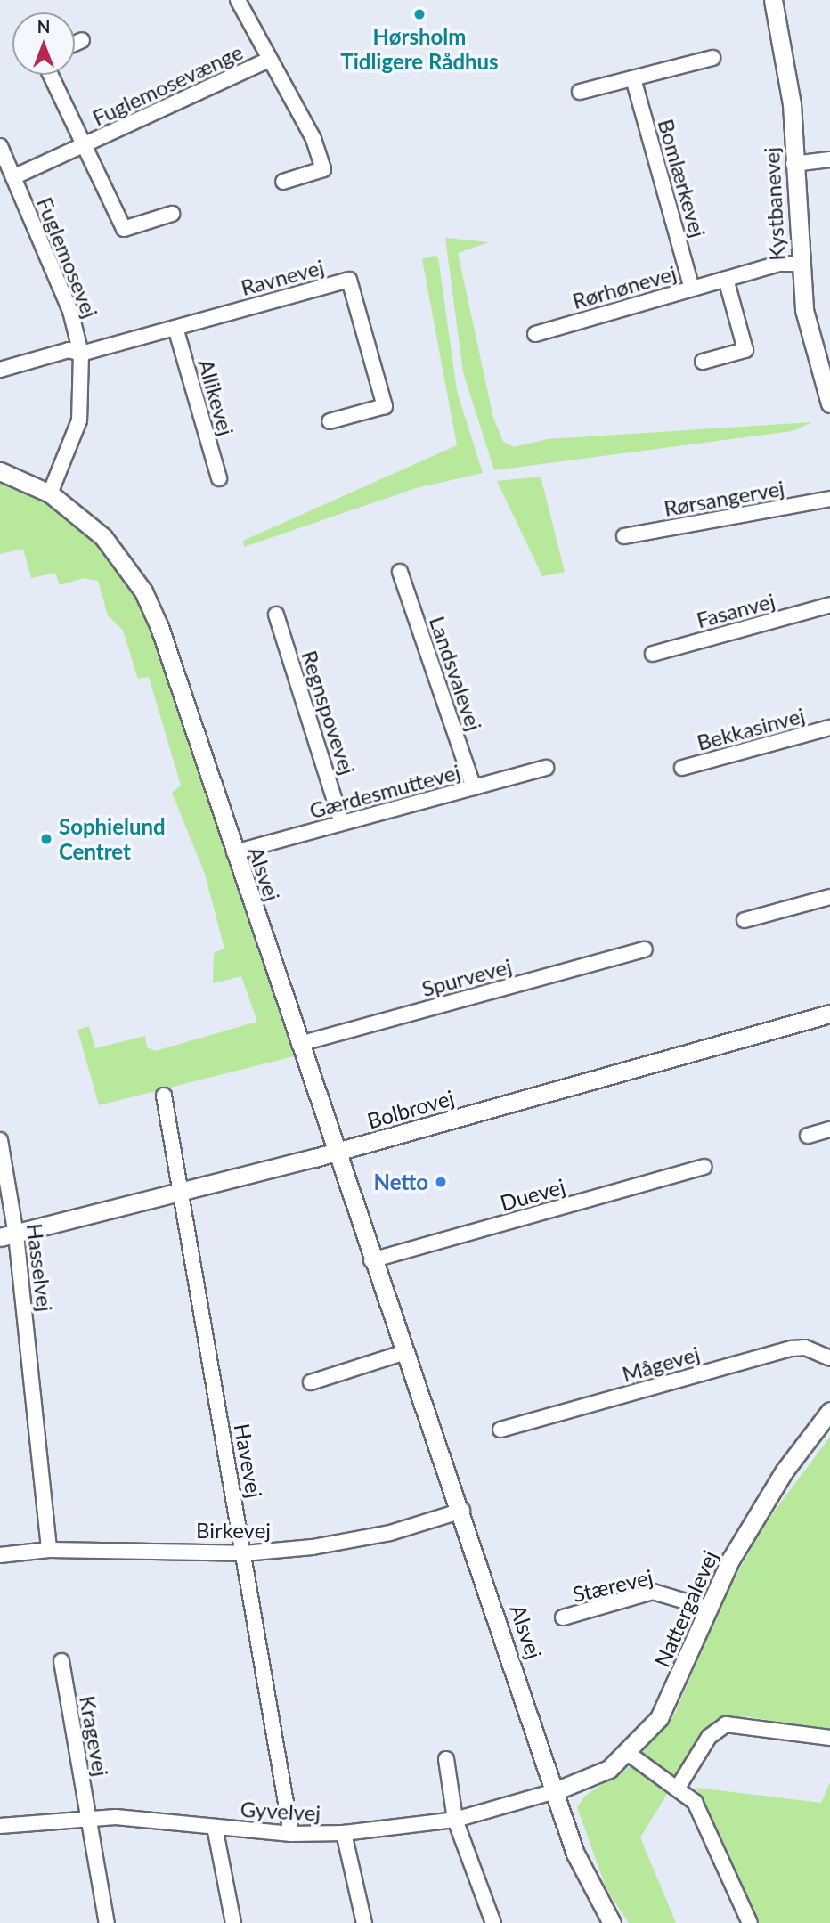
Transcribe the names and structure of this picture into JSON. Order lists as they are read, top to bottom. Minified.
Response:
{"streets":{"street":["Fuglemosevænge","Bomlærkevej","Kystbanevej","Fuglemosevej","Ravnevej","Rørhønevej","Allikevej","Rørsangervej","Fasanvej","Landsvalevej","Regnspovevej","Bekkasinvej","Gærdesmuttevej","Alsvej","Spurvevej","Bolbrovej","Duevej","Hasselvej","Mågevej","Havevej","Birkevej","Stærevej","Nattergalevej","Kragevej","Gyvelvej"]},"crossings":[["Fuglemosevænge","Fuglemosevej"],["Bomlærkevej","Rørhønevej"],["Kystbanevej","Rørhønevej"],["Fuglemosevej","Ravnevej"],["Fuglemosevej","Alsvej"],["Ravnevej","Allikevej"],["Landsvalevej","Gærdesmuttevej"],["Regnspovevej","Gærdesmuttevej"],["Gærdesmuttevej","Alsvej"],["Alsvej","Spurvevej"],["Alsvej","Bolbrovej"],["Alsvej","Duevej"],["Alsvej","Birkevej"],["Alsvej","Nattergalevej"],["Alsvej","Gyvelvej"],["Bolbrovej","Hasselvej"],["Bolbrovej","Havevej"],["Hasselvej","Birkevej"],["Havevej","Birkevej"],["Havevej","Gyvelvej"],["Stærevej","Nattergalevej"],["Nattergalevej","Gyvelvej"],["Kragevej","Gyvelvej"]],"places":["Hørsholm Tidligere Rådhus","Sophielund Centret","Netto"],"north":"top"}
